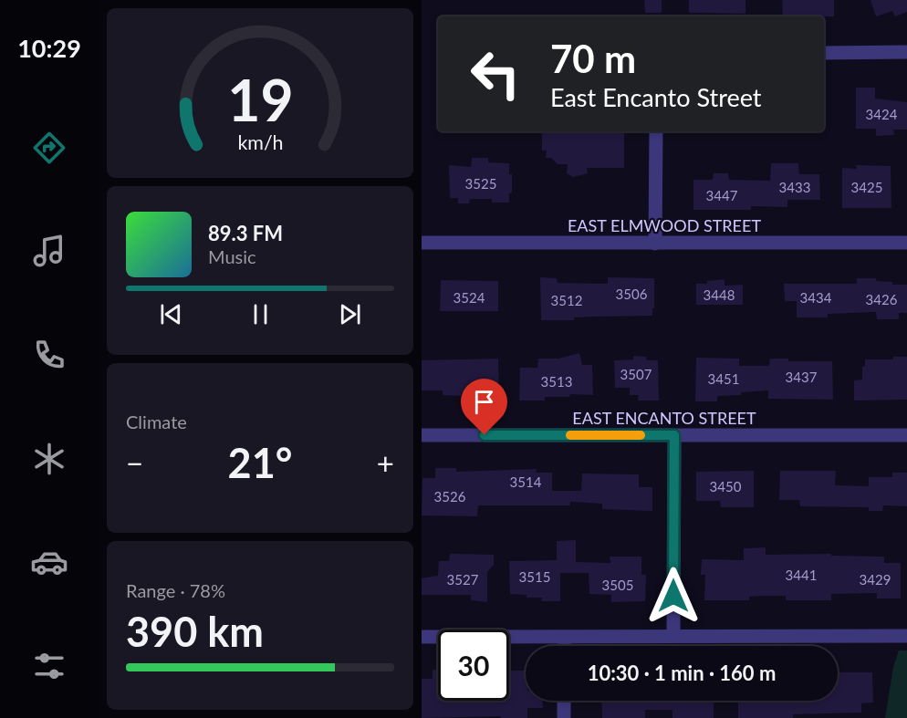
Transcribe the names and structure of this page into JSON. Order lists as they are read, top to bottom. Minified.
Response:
{"streets":{"street":["EAST ELMWOOD STREET","EAST ENCANTO STREET"]},"house_numbers":["3424","3525","3433","3425","3447","3506","3448","3524","3434","3426","3512","3507","3437","3451","3513","3514","3450","3526","3441","3515","3527","3429","3505"],"page":{"tabs":"10:29","turn":["70 m","East Encanto Street"],"song":["89.3 FM","Music"],"tile":["Climate",["Range · 78%","390 km"]],"heat":["−","21°","+"],"limit":"30","trip":"10:30 · 1 min · 160 m","gauge":["19","km/h"]}}
